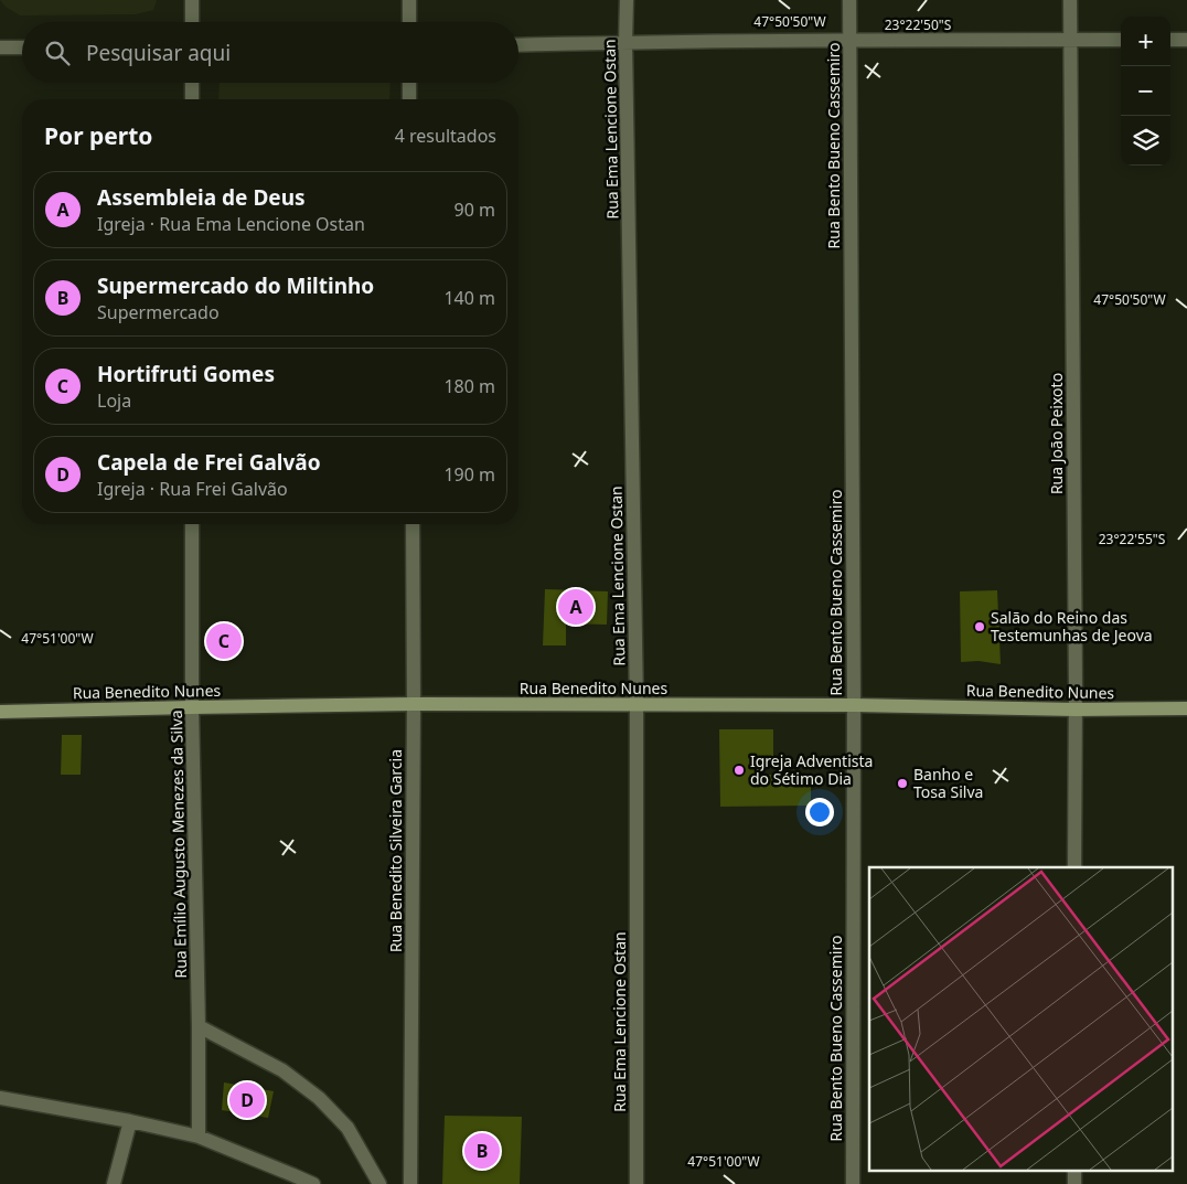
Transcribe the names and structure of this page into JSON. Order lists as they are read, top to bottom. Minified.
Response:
{"streets":{"street":["Rua Ema Lencione Ostan","Rua Bento Bueno Cassemiro","Rua João Peixoto","Rua Benedito Nunes","Rua Emílio Augusto Menezes da Silva","Rua Benedito Silveira Garcia"]},"crossings":[["Rua Ema Lencione Ostan","Rua Benedito Nunes"],["Rua Bento Bueno Cassemiro","Rua Benedito Nunes"],["Rua João Peixoto","Rua Benedito Nunes"],["Rua Benedito Nunes","Rua Emílio Augusto Menezes da Silva"],["Rua Benedito Nunes","Rua Benedito Silveira Garcia"]],"places":["Salão do Reino das Testemunhas de Jeova","Igreja Adventista do Sétimo Dia","Banho e Tosa Silva"],"page":{"map_buttons":["+","−"],"search":"Pesquisar aqui","heading":["Por perto","4 resultados"],"list":[{"mark":"A","name":"Assembleia de Deus","note":"Igreja · Rua Ema Lencione Ostan","value":"90 m"},{"mark":"B","name":"Supermercado do Miltinho","note":"Supermercado","value":"140 m"},{"mark":"C","name":"Hortifruti Gomes","note":"Loja","value":"180 m"},{"mark":"D","name":"Capela de Frei Galvão","note":"Igreja · Rua Frei Galvão","value":"190 m"}],"pins":["A","C","D","B"]},"coordinates":["47°50'50\"W","23°22'50\"S","23°22'55\"S","47°51'00\"W"]}
